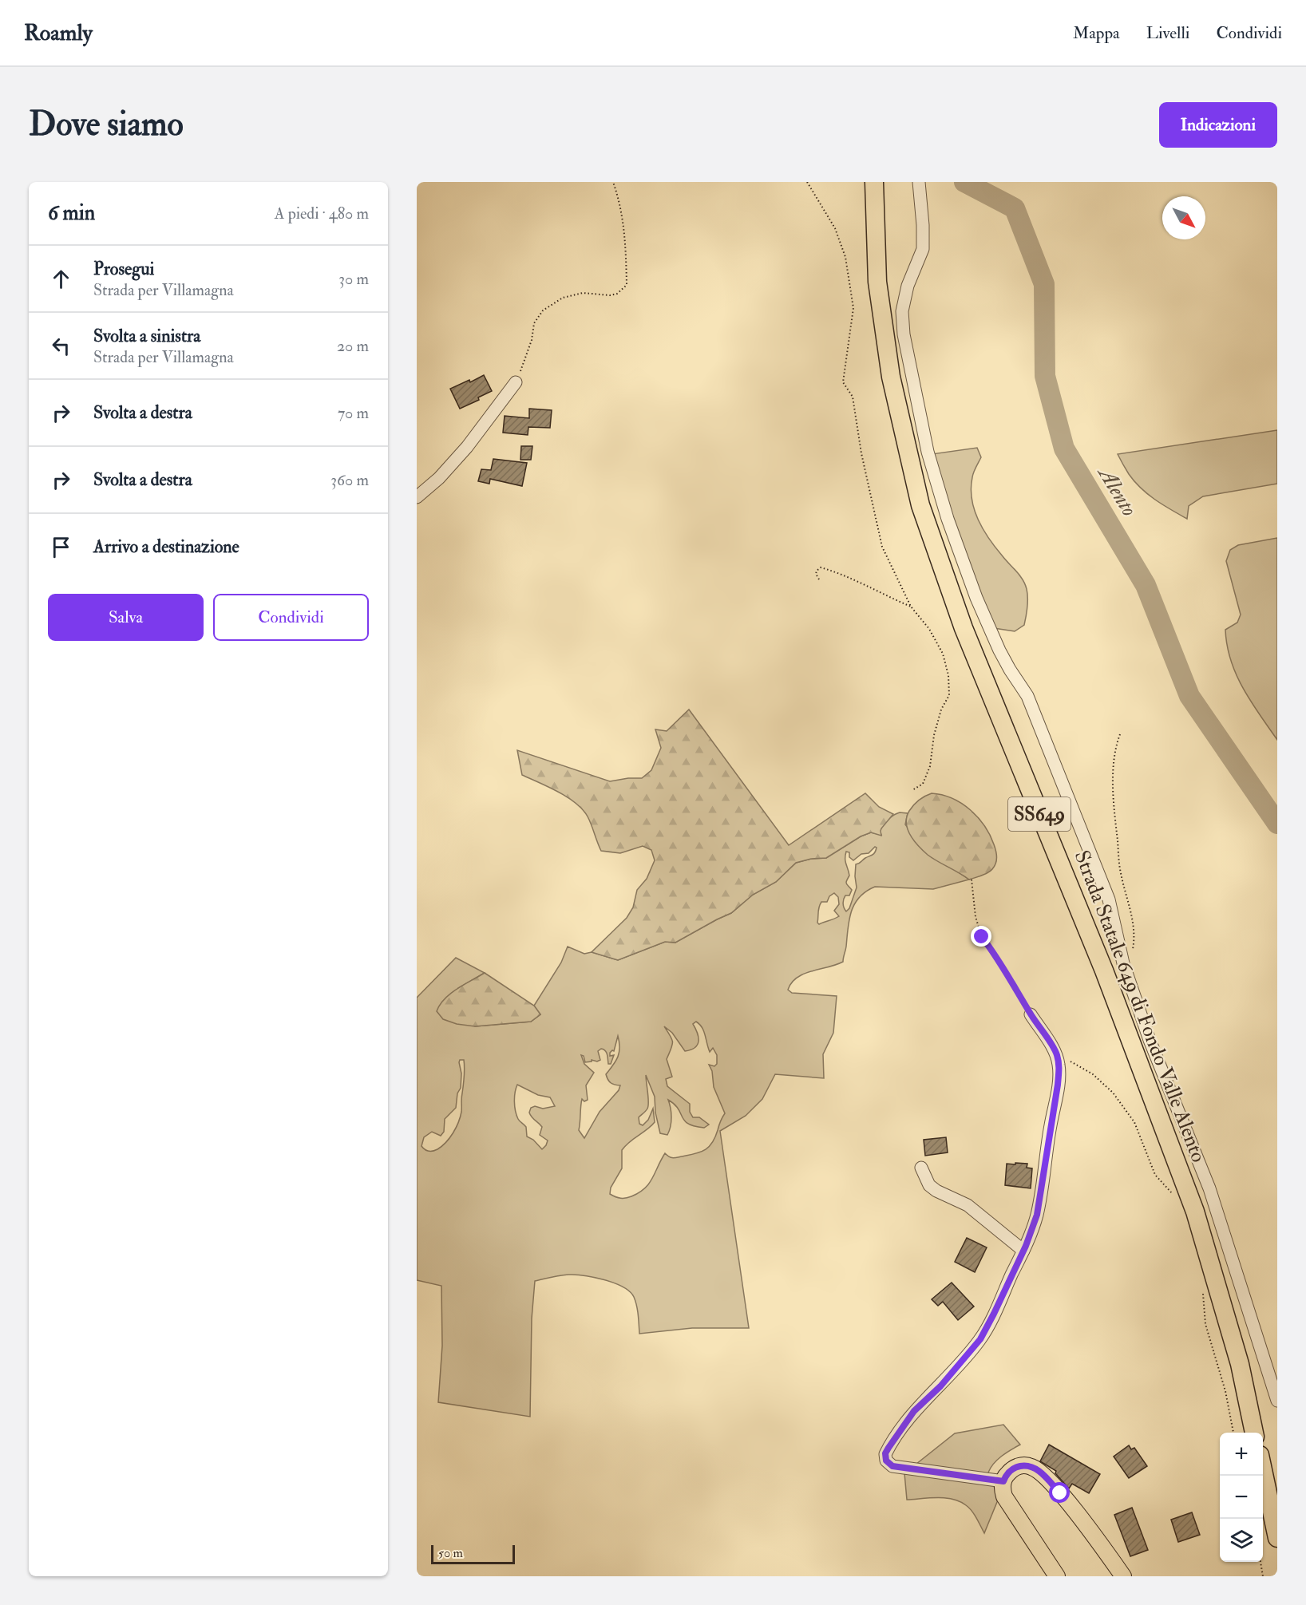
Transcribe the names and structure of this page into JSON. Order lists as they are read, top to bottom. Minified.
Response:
{"streets":{"highway":["SS649","Strada Statale 649 di Fondo Valle Alento"]},"water":["Alento"],"scale_bar":"50 m","north":"bottom right","page":{"header":"Roamly","nav":["Mappa","Livelli","Condividi"],"buttons":["Indicazioni",["Salva","Condividi"]],"title":"Dove siamo","heading":["6 min","A piedi · 480 m"],"list":[["Prosegui","Strada per Villamagna","30 m"],["Svolta a sinistra","Strada per Villamagna","20 m"],["Svolta a destra","70 m"],["Svolta a destra","360 m"],"Arrivo a destinazione"],"map_buttons":["+","−"],"scale":"50 m"}}
